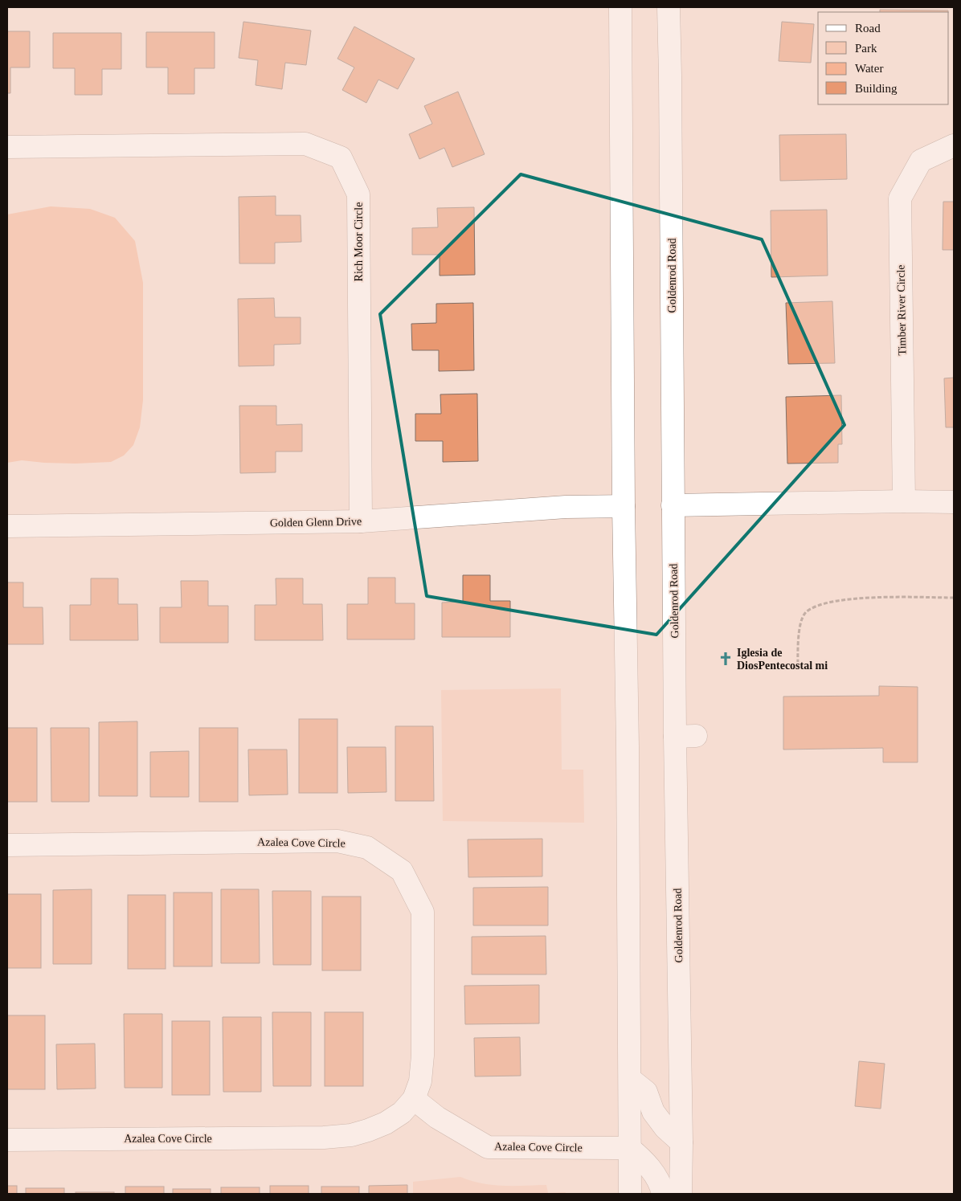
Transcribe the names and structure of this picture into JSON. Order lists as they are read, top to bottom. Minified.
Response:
{"streets":{"street":["Rich Moor Circle","Goldenrod Road","Timber River Circle","Golden Glenn Drive","Azalea Cove Circle"]},"crossings":[["Rich Moor Circle","Golden Glenn Drive"]],"places":{"church":["Iglesia de DiosPentecostal mi"]},"legend":["Road","Park","Water","Building"]}
